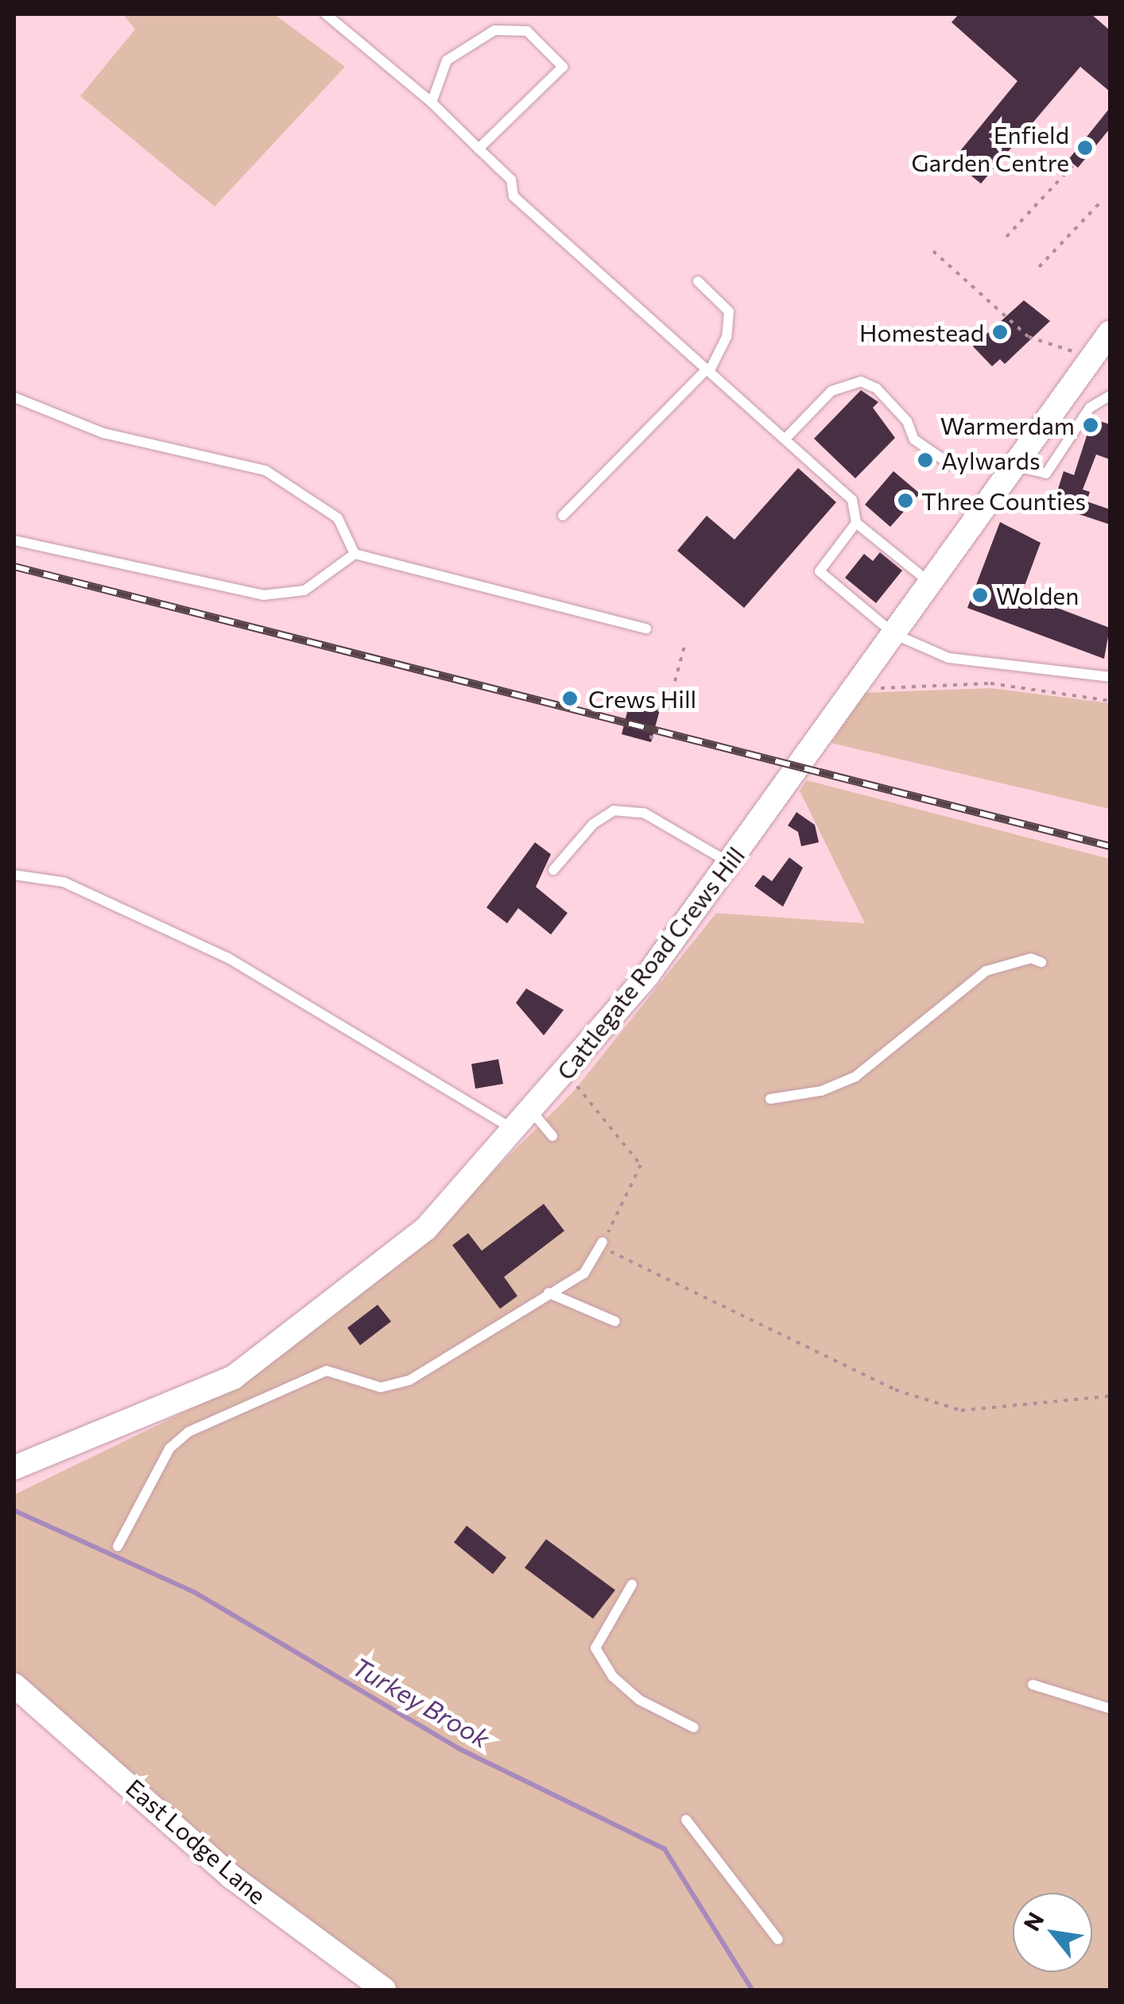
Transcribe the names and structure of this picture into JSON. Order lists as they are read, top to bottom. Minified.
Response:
{"streets":{"street":["Cattlegate Road Crews Hill","East Lodge Lane"]},"water":["Turkey Brook"],"places":["Enfield Garden Centre","Homestead","Warmerdam","Aylwards","Three Counties","Wolden","Crews Hill"],"north":"top left"}
